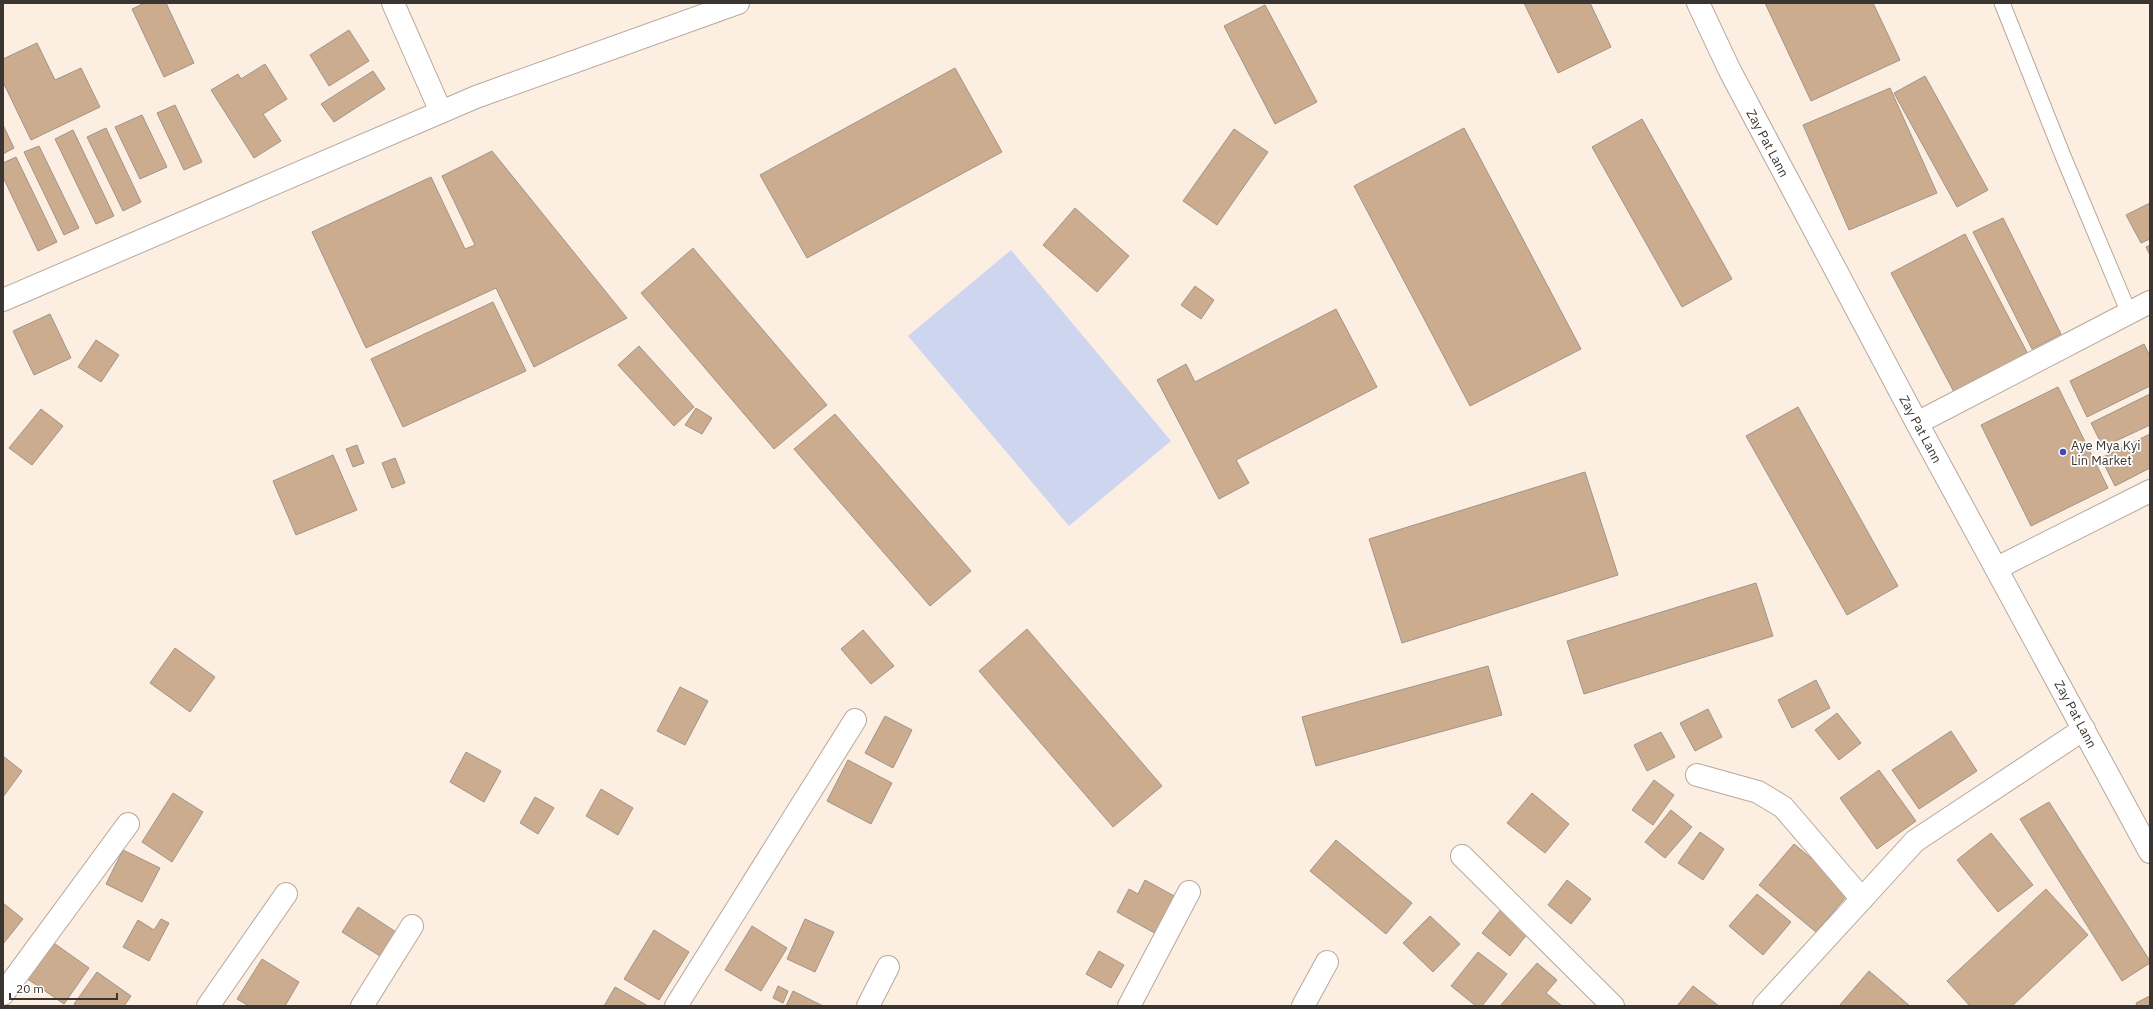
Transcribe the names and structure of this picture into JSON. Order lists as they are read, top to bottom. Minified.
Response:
{"streets":{"street":["Zay Pat Lann"]},"places":["Aye Mya Kyi Lin Market"],"scale_bar":"20 m"}
